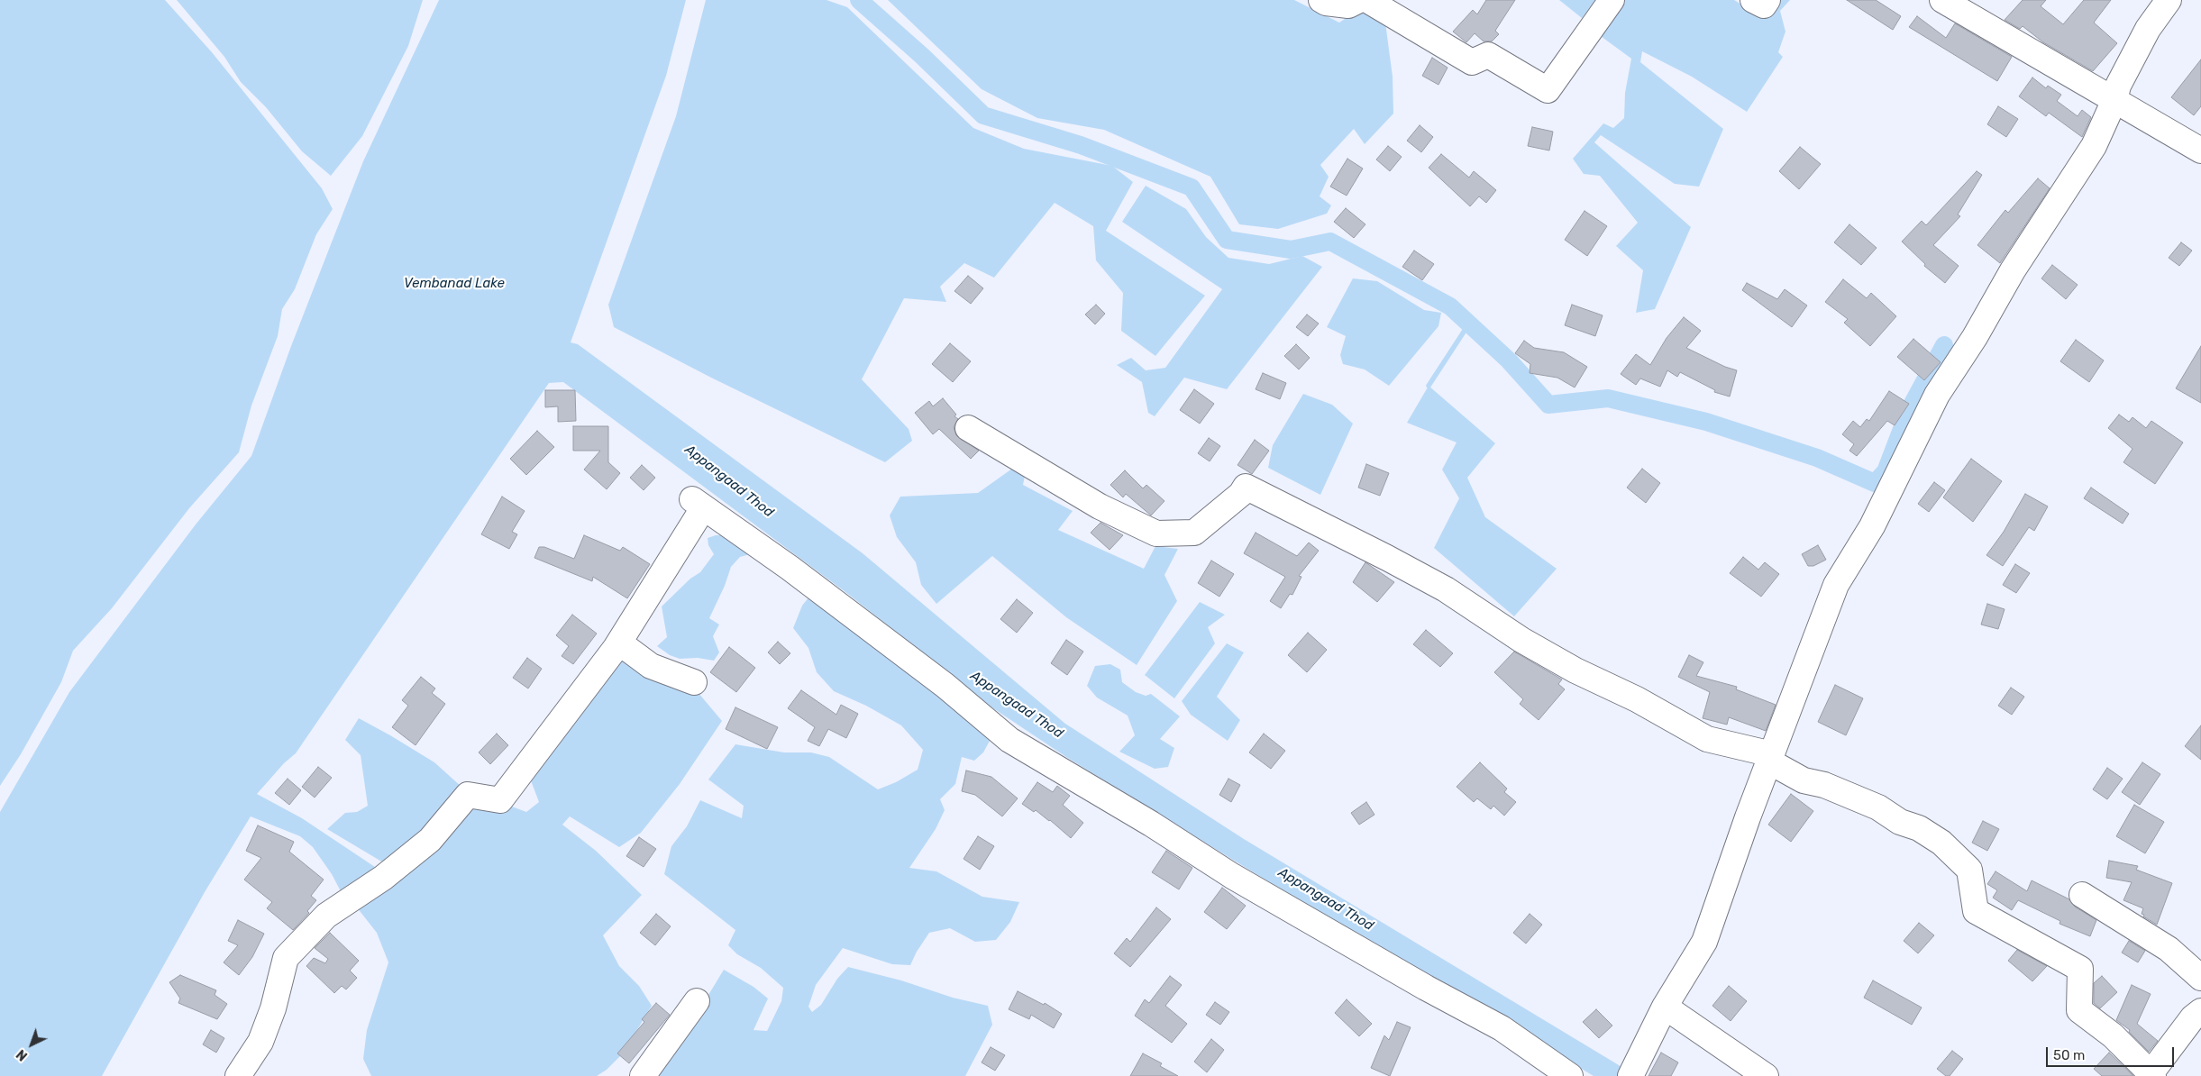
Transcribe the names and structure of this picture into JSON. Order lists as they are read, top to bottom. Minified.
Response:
{"water":["Vembanad Lake","Appangaad Thod"],"scale_bar":"50 m","north":"bottom left"}
